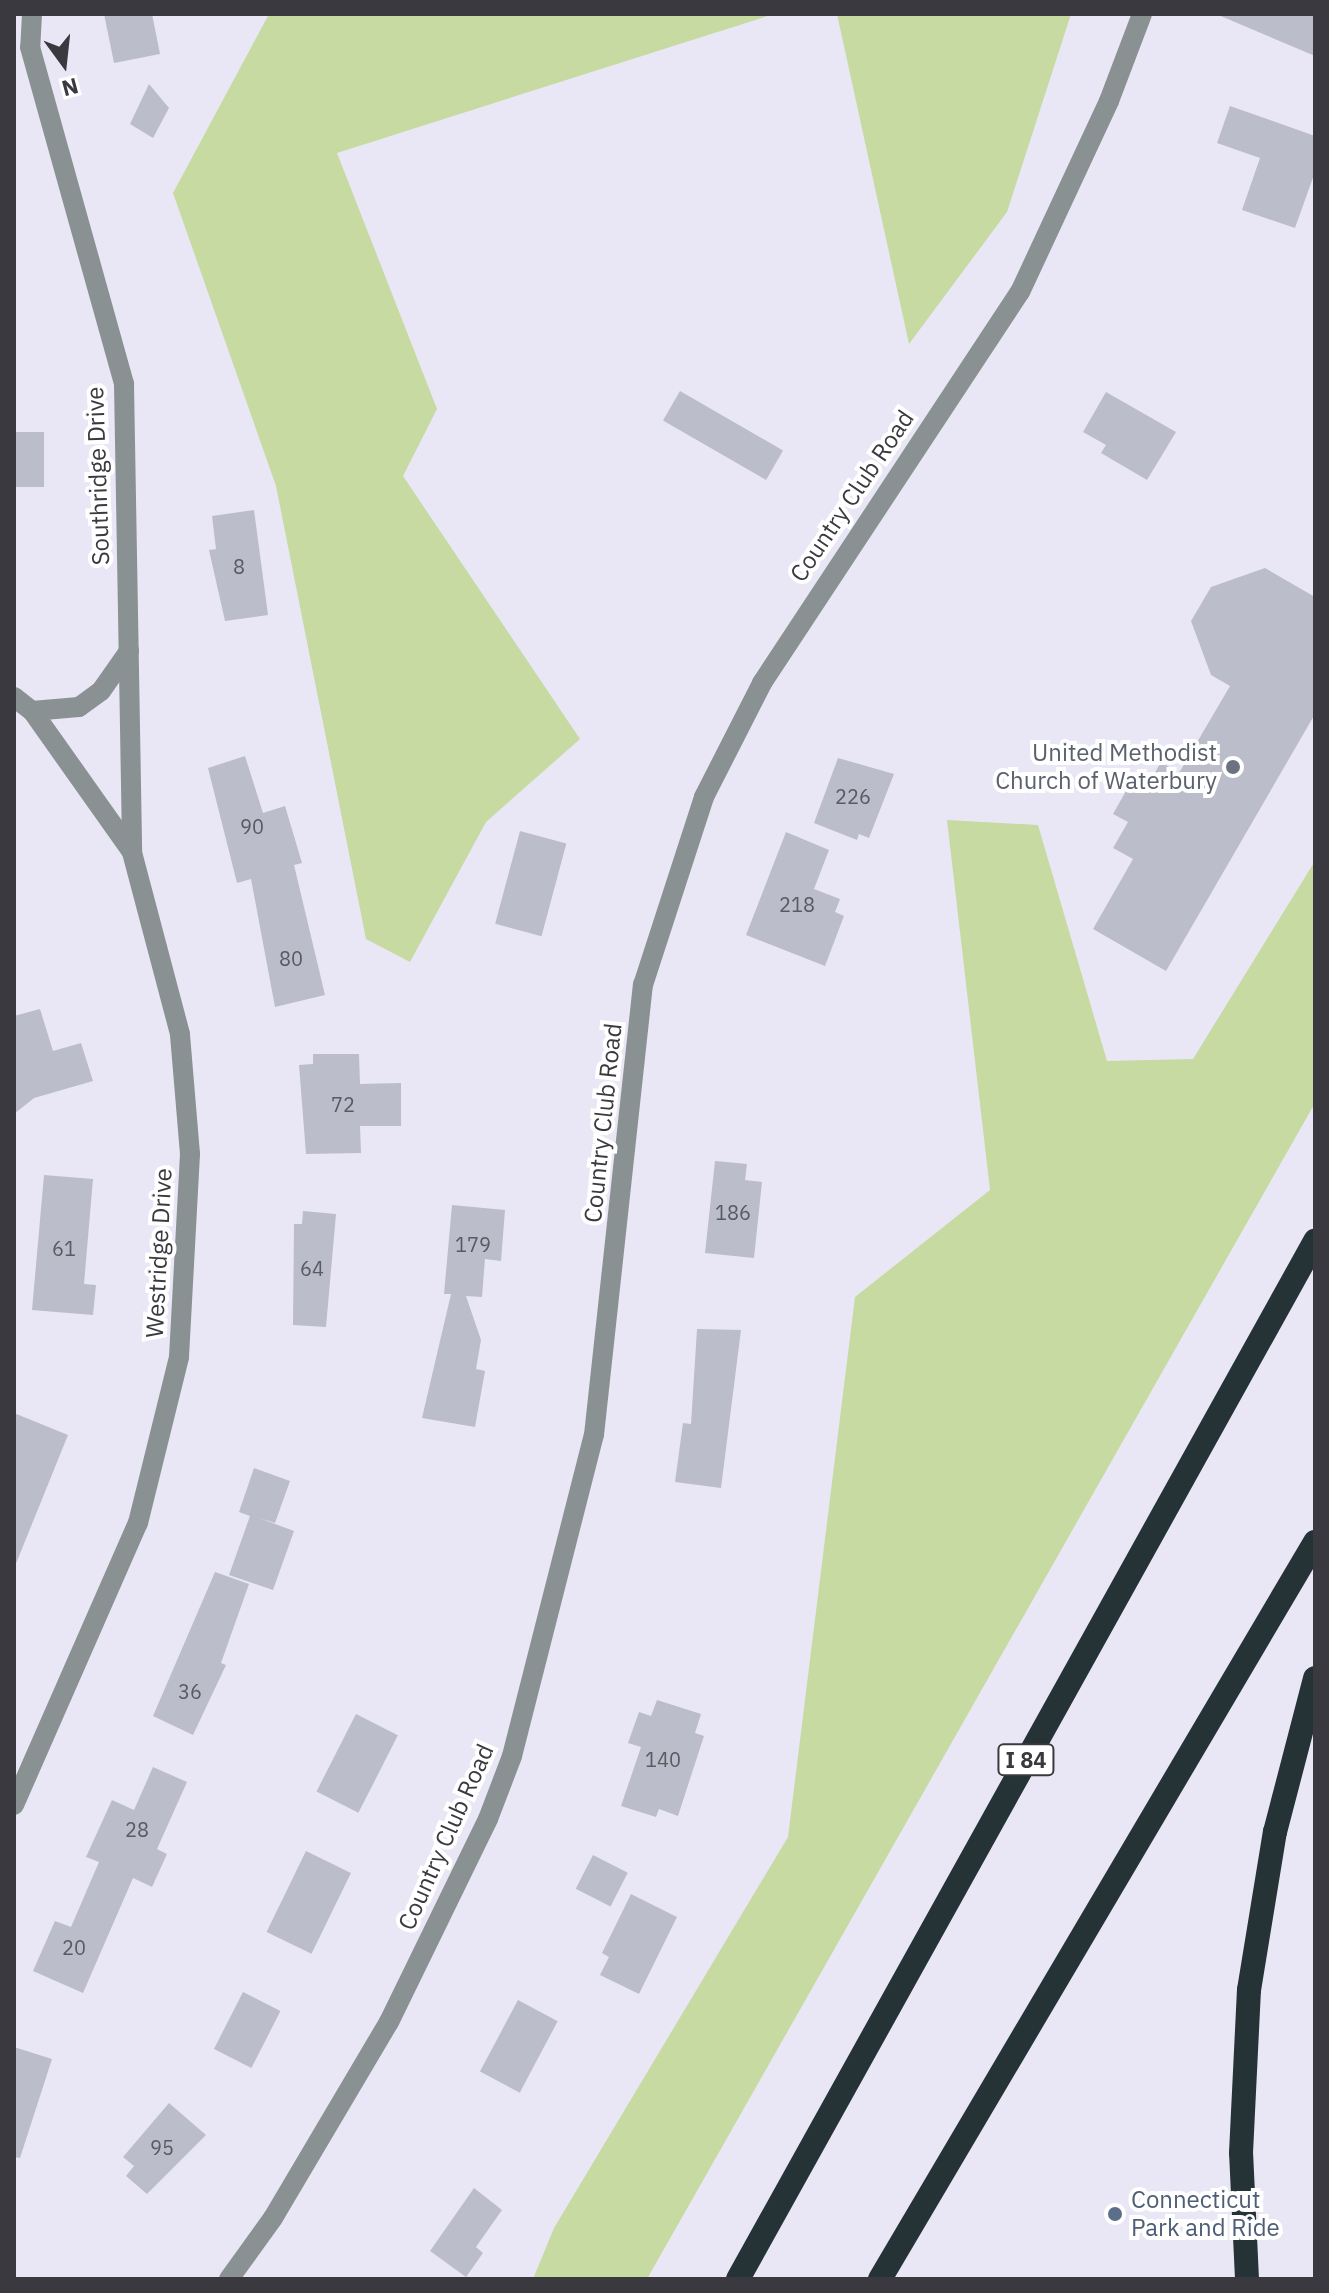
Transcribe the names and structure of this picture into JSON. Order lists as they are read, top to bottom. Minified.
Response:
{"streets":{"highway":["I 84"],"street":["Southridge Drive","Country Club Road","Westridge Drive"]},"crossings":[["Southridge Drive","Westridge Drive"]],"places":["United Methodist Church of Waterbury","Connecticut Park and Ride"],"house_numbers":["8","226","90","218","80","72","186","179","61","64","36","140","28","20","95"],"north":"bottom"}
